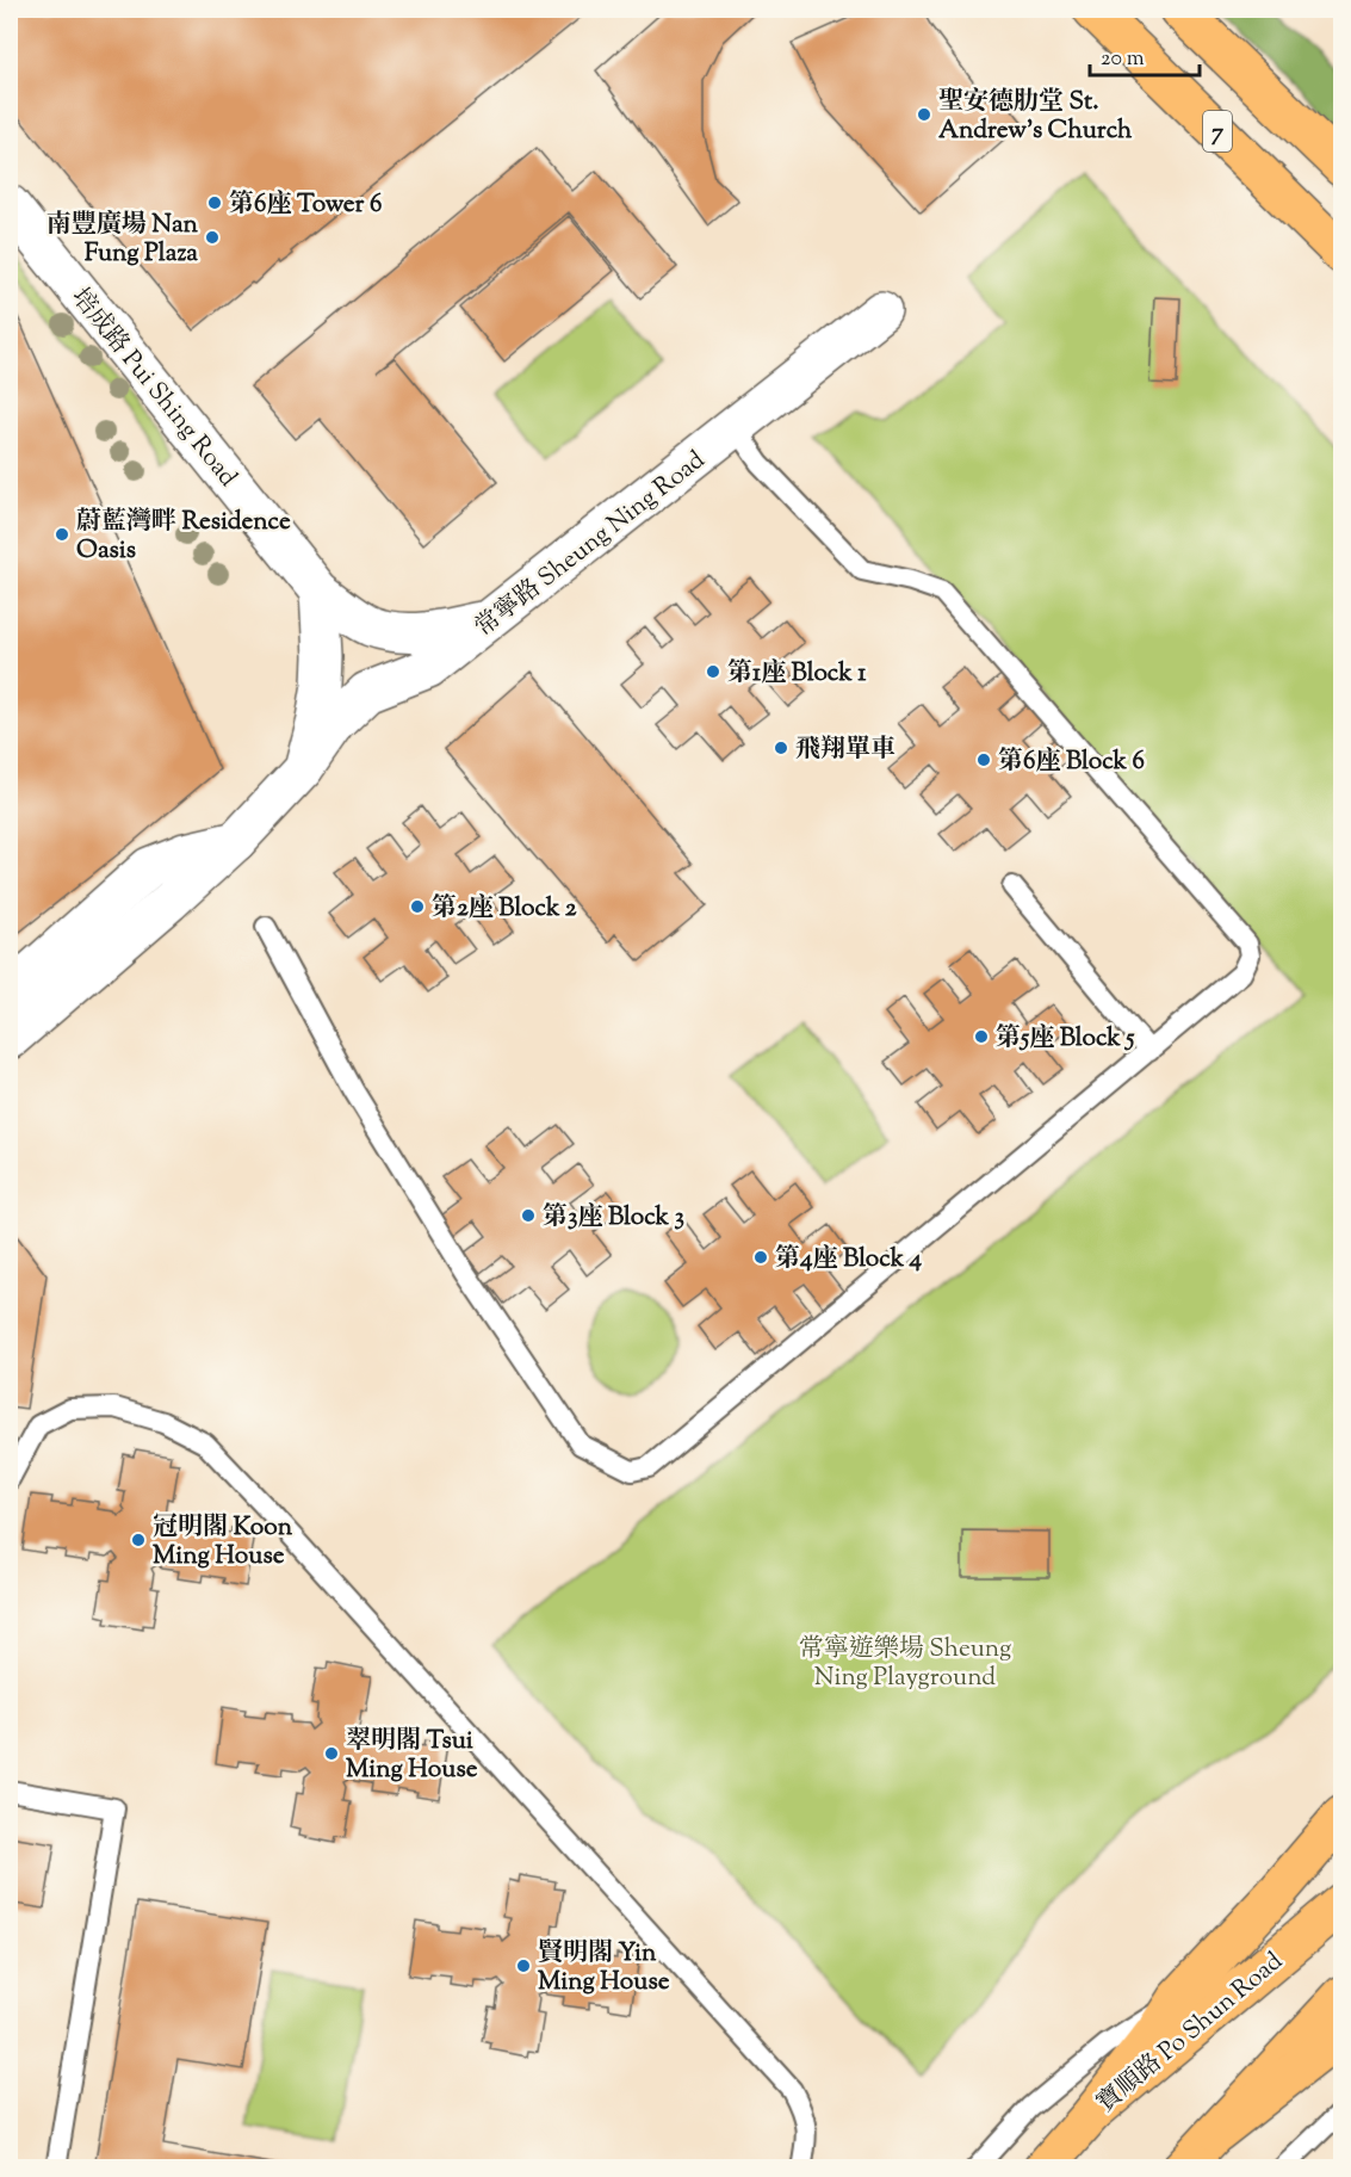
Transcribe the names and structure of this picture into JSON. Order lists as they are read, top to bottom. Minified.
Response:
{"streets":{"main road":["7","寶順路 Po Shun Road"],"street":["培成路 Pui Shing Road","常寧路 Sheung Ning Road"]},"crossings":[["培成路 Pui Shing Road","常寧路 Sheung Ning Road"]],"parks":["常寧遊樂場 Sheung Ning Playground"],"places":["聖安德肋堂 St. Andrew's Church","第6座 Tower 6","南豐廣場 Nan Fung Plaza","蔚藍灣畔 Residence Oasis","第1座 Block 1","飛翔單車","第6座 Block 6","第2座 Block 2","第5座 Block 5","第3座 Block 3","第4座 Block 4","冠明閣 Koon Ming House","翠明閣 Tsui Ming House","賢明閣 Yin Ming House"],"scale_bar":"20 m"}
